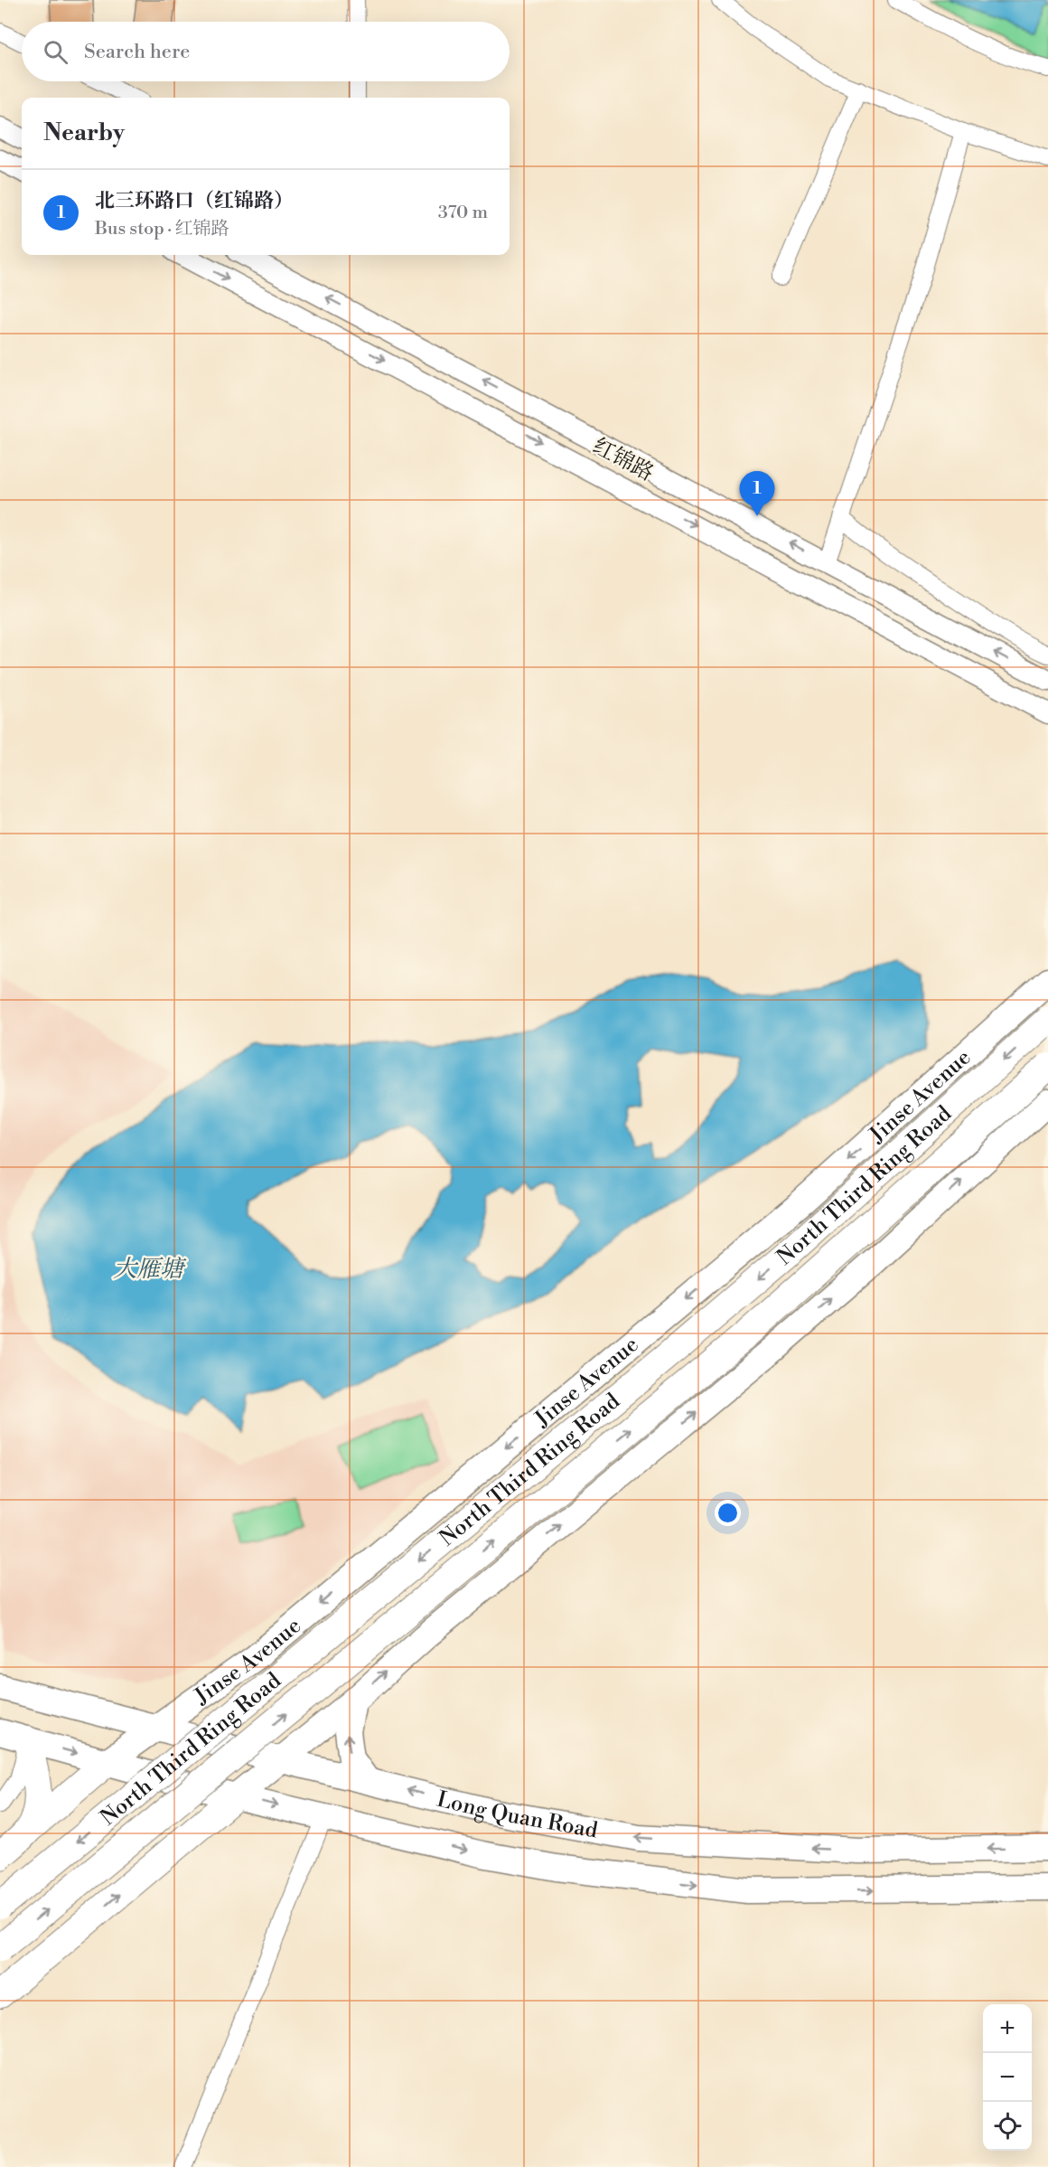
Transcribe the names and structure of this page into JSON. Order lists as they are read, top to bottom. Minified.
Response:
{"streets":{"highway":["North Third Ring Road"],"main road":["Jinse Avenue","Long Quan Road"],"street":["红锦路"]},"crossings":[["Jinse Avenue","Long Quan Road"]],"water":["大雁塘"],"page":{"search":"Search here","heading":"Nearby","list":[{"mark":"1","name":"北三环路口（红锦路）","note":"Bus stop · 红锦路","value":"370 m"}],"pins":"1","map_buttons":["+","−"]}}
